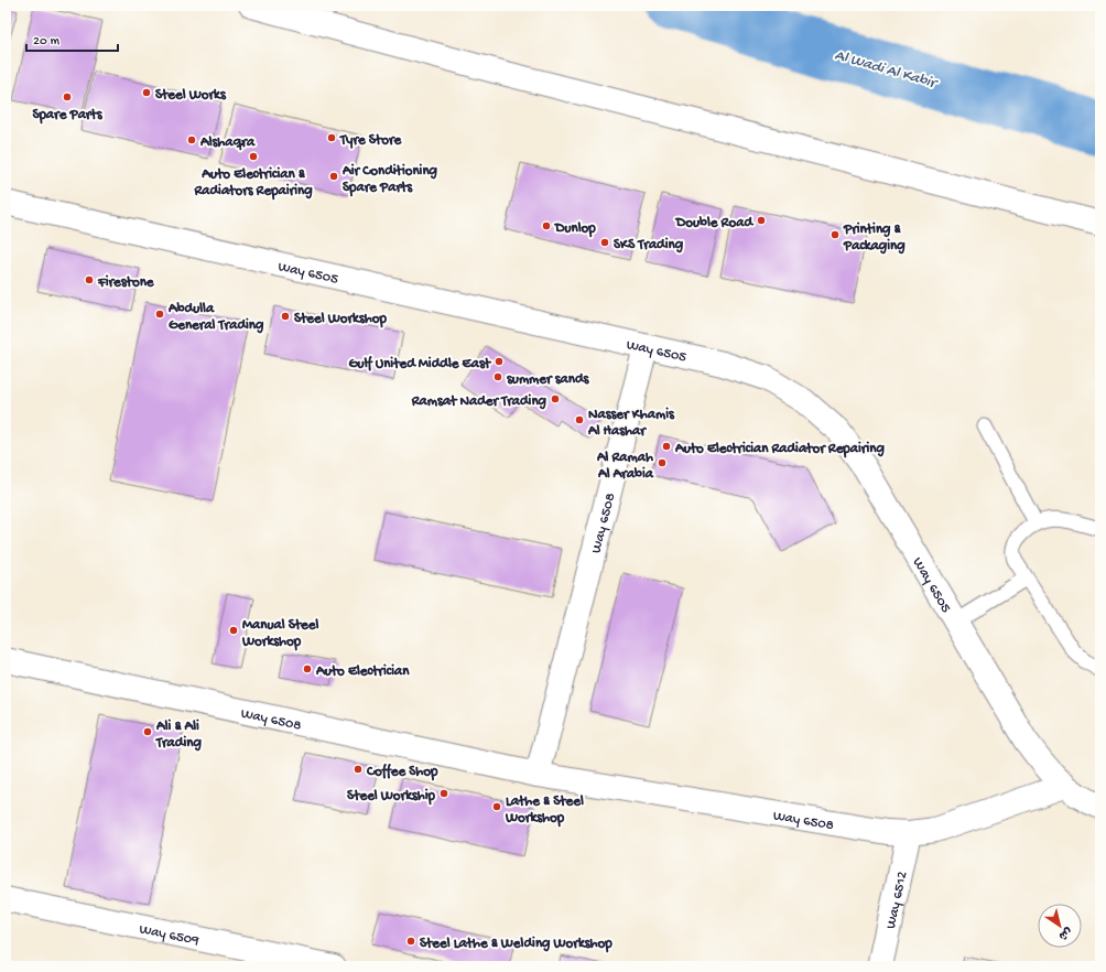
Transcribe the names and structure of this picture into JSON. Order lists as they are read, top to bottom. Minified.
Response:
{"streets":{"street":["Way 6505","Way 6508","Way 6512","Way 6509"]},"crossings":[["Way 6505","Way 6508"],["Way 6508","Way 6512"]],"water":["Al Wadi Al Kabir"],"places":["Steel Works","Spare Parts","Tyre Store","Alshaqra","Auto Electrician & Radiators Repairing","Air Conditioning Spare Parts","Double Road","Dunlop","Printing & Packaging","SKS Trading","Firestone","Abdulla General Trading","Steel Workshop","Gulf United Middle East","summer sands","Ramsat Nader Trading","Nasser Khamis Al Hashar","Auto Electrician Radiator Repairing","Al Ramah Al Arabia","Manual Steel Workshop","Auto Electrician","Ali & Ali Trading","Coffee Shop","Steel Workship","Lathe & Steel Workshop","Steel Lathe & Welding Workshop"],"scale_bar":"20 m","north":"bottom right"}
